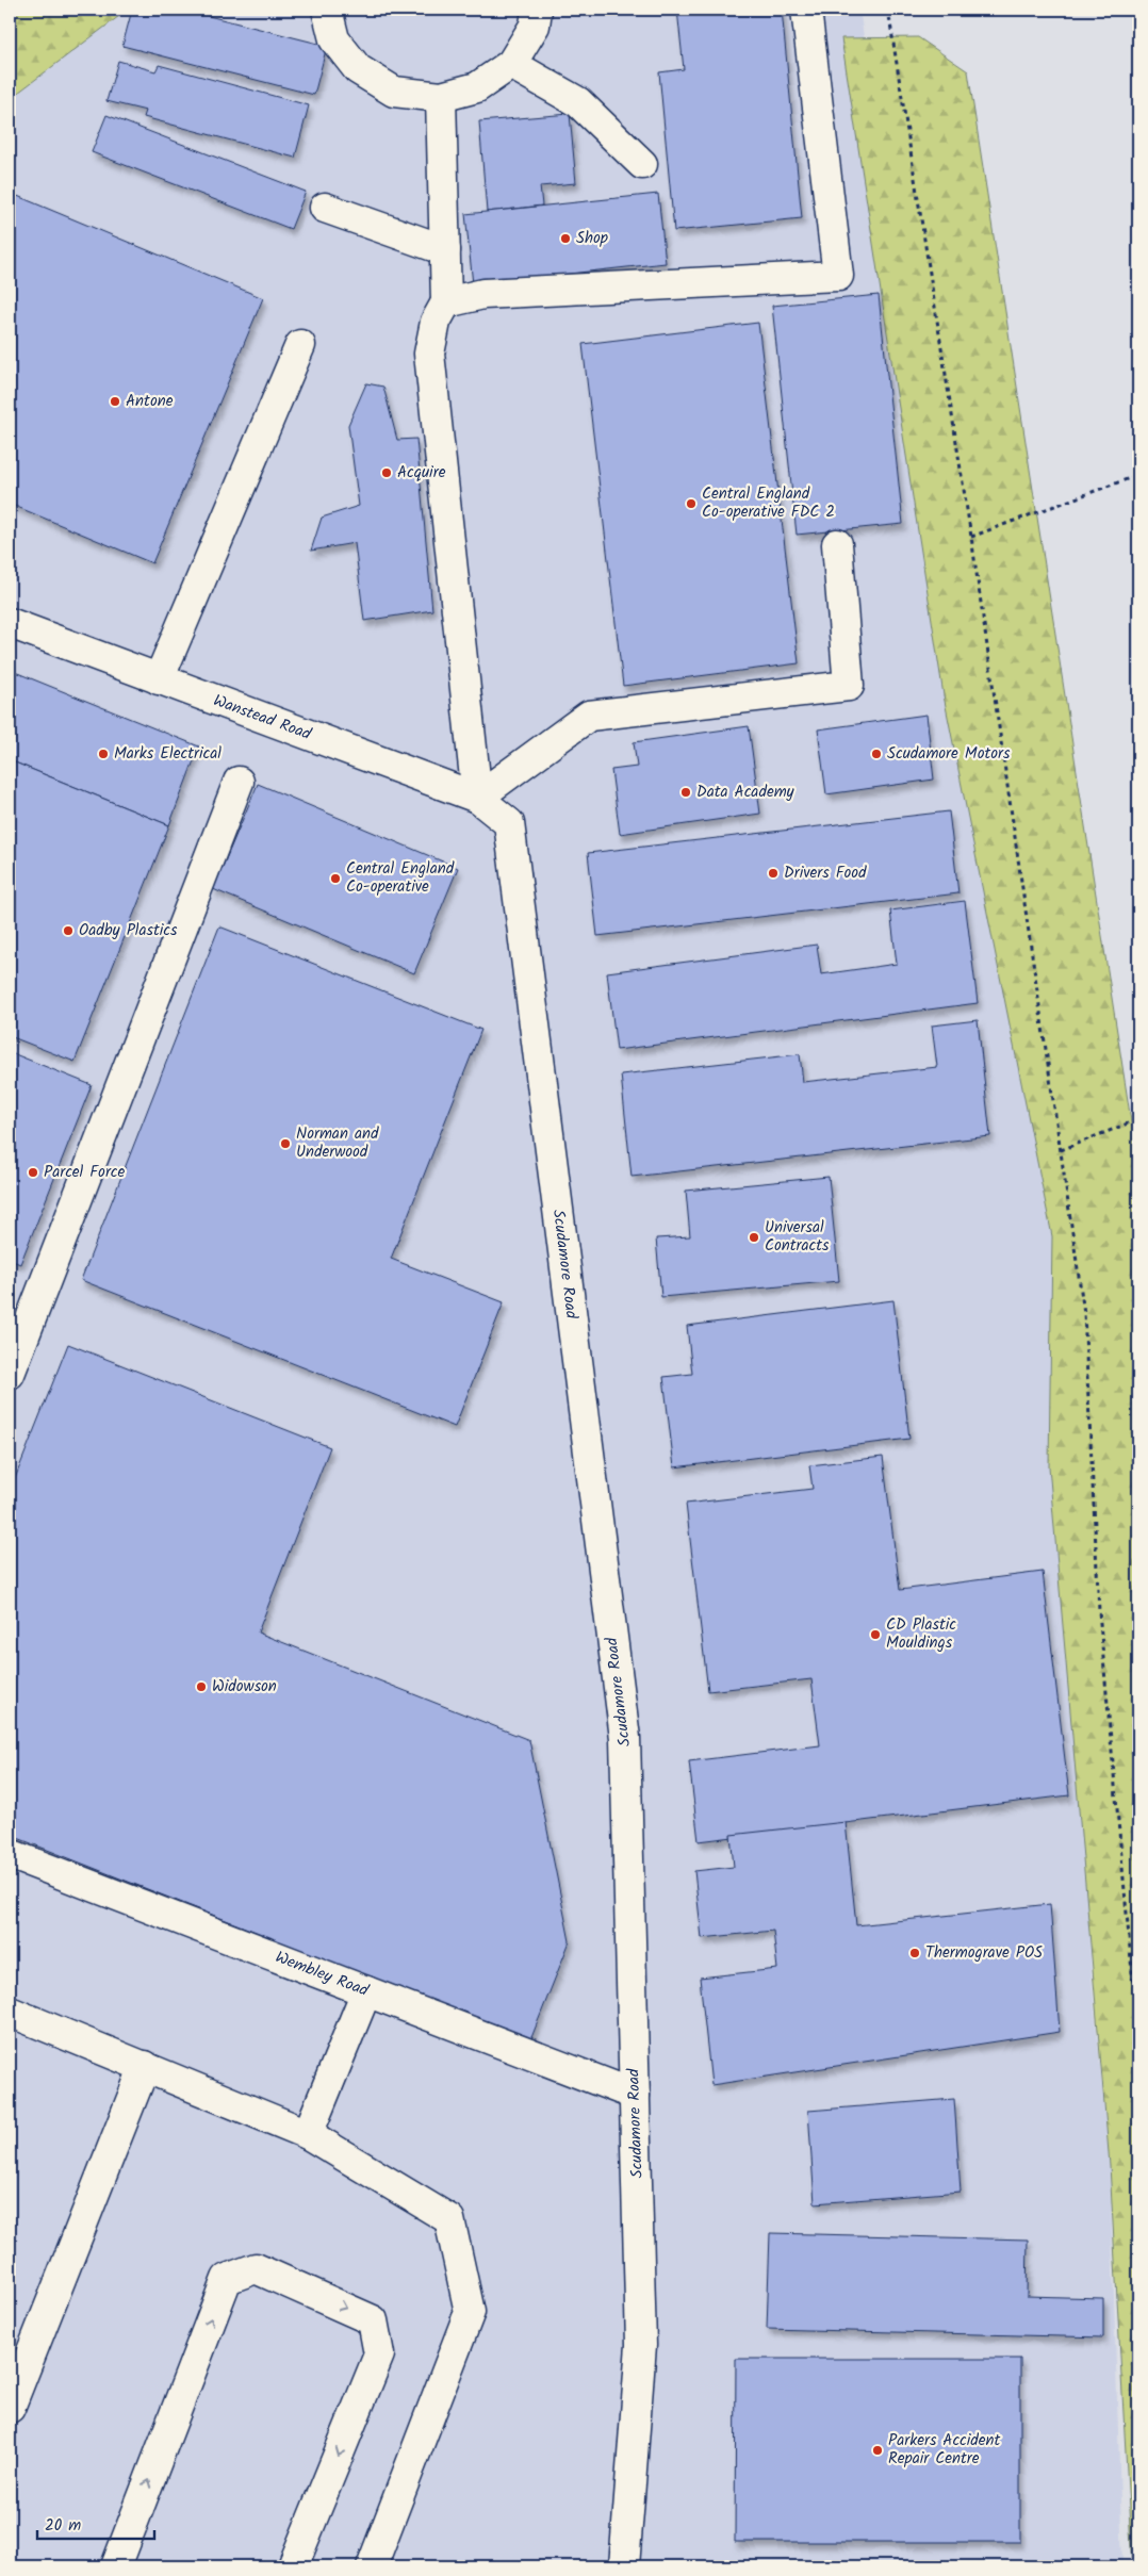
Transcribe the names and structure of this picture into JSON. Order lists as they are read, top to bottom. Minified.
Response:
{"streets":{"street":["Wanstead Road","Scudamore Road","Wembley Road"]},"crossings":[["Wanstead Road","Scudamore Road"],["Scudamore Road","Wembley Road"]],"places":["Shop","Antone","Acquire","Central England Co-operative FDC 2","Marks Electrical","Scudamore Motors","Data Academy","Drivers Food","Central England Co-operative","Oadby Plastics","Norman and Underwood","Parcel Force","Universal Contracts","CD Plastic Mouldings","Widowson","Thermograve POS","Parkers Accident Repair Centre"],"scale_bar":"20 m"}
